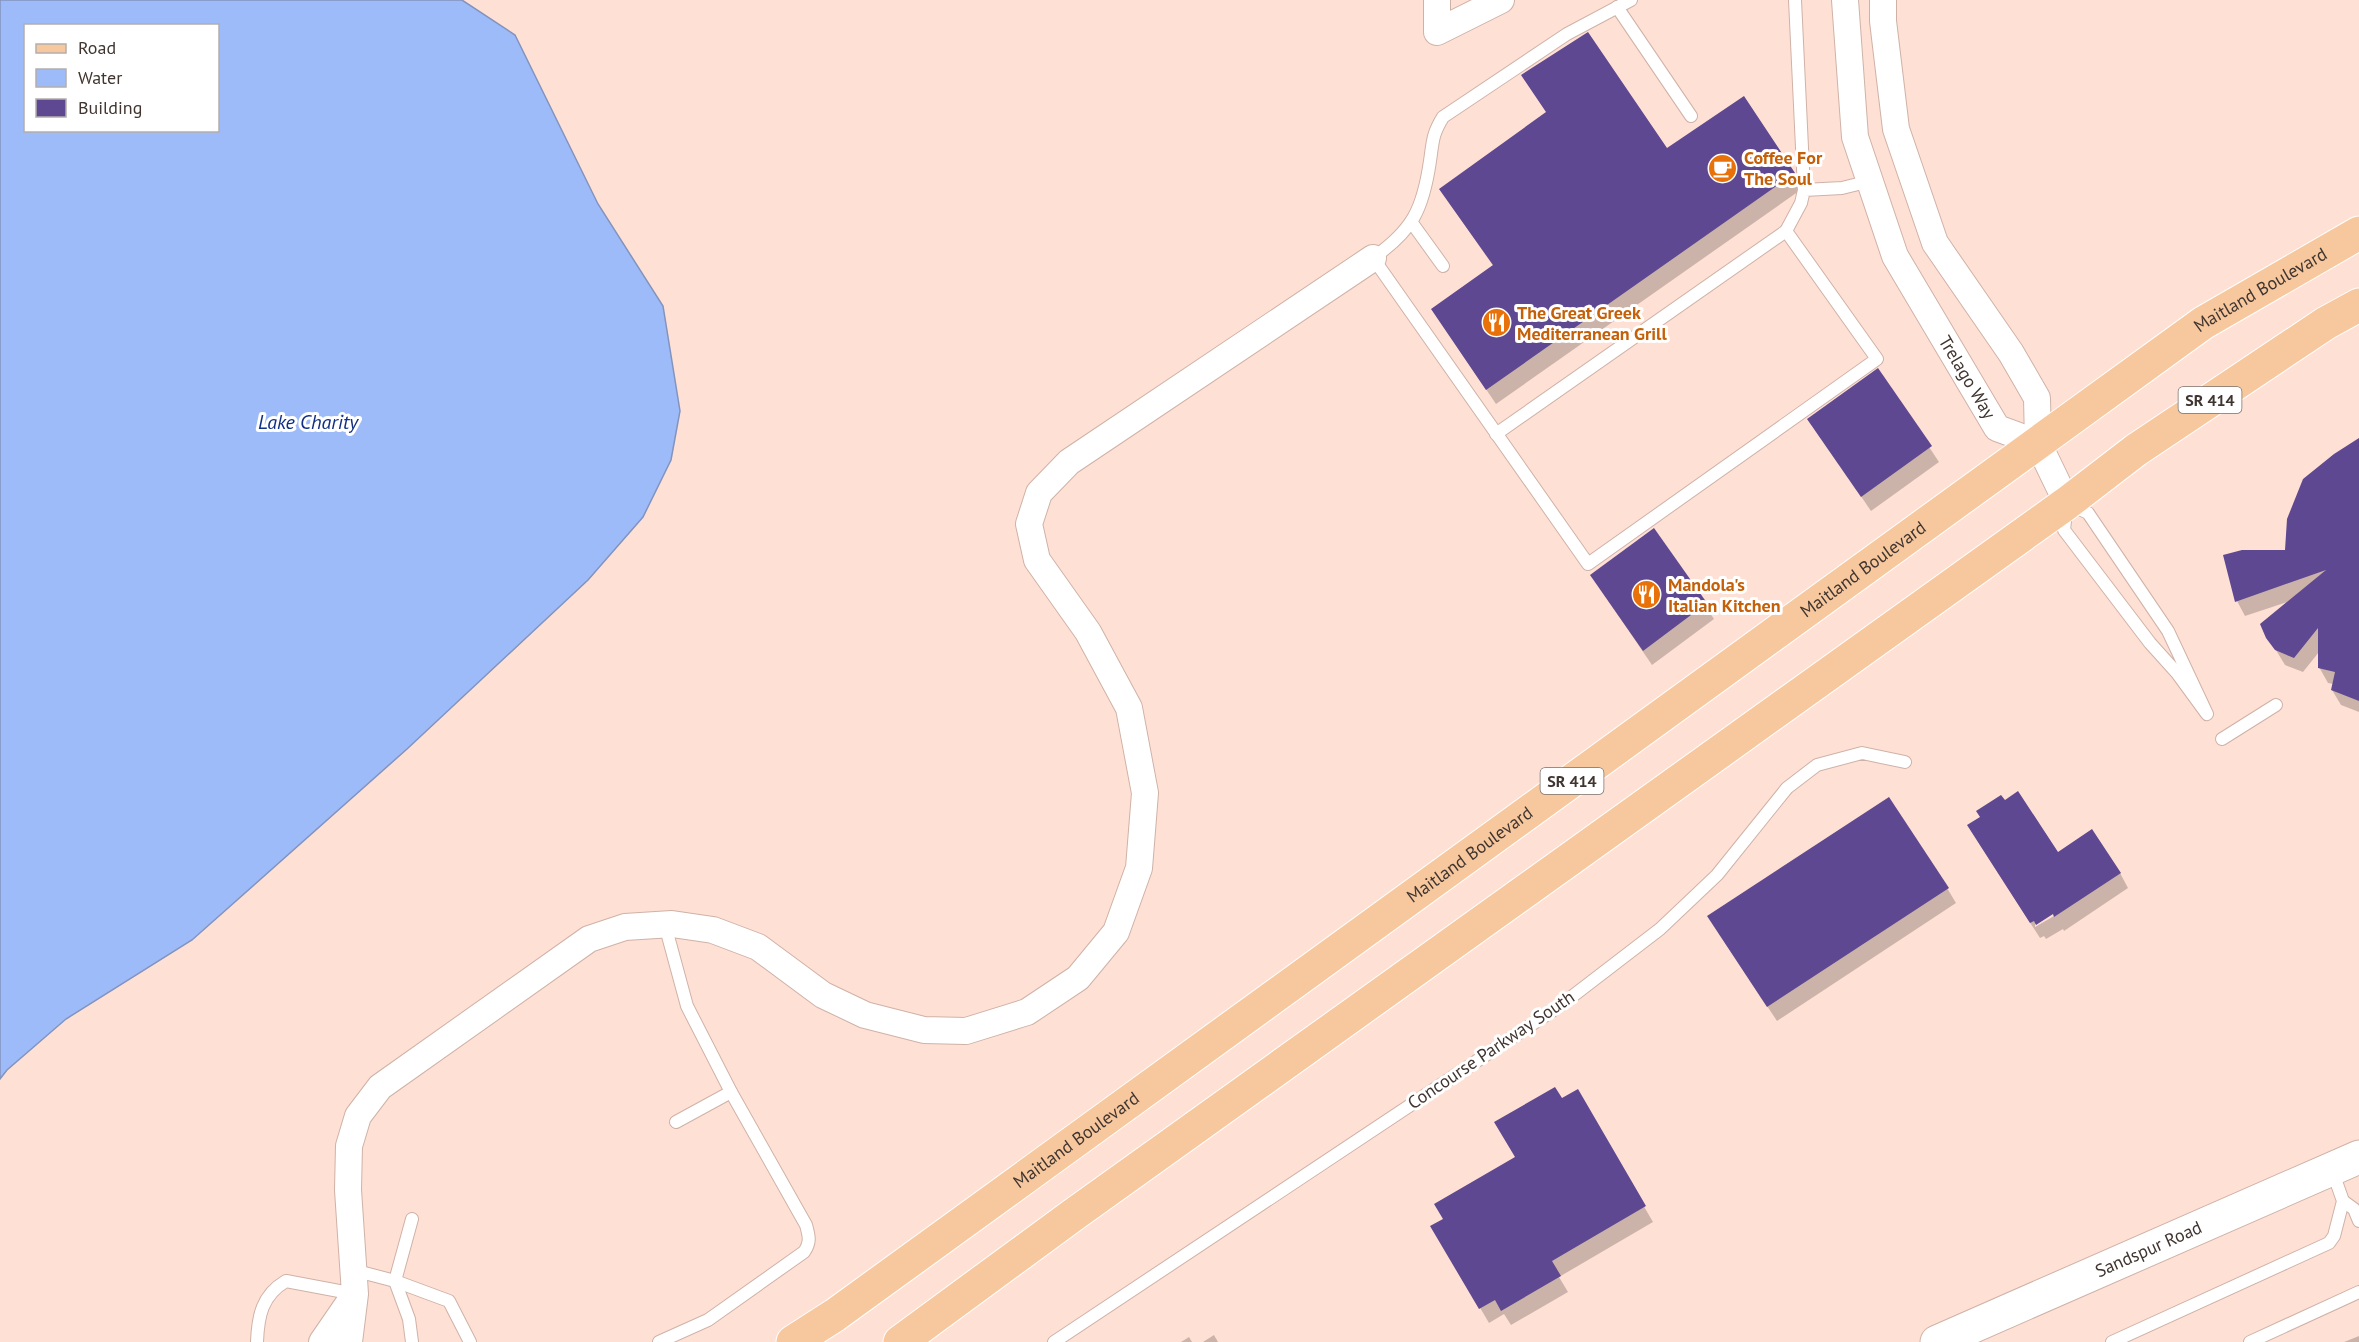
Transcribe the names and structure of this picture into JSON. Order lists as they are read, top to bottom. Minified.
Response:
{"streets":{"main road":["Maitland Boulevard","SR 414"],"street":["Trelago Way","Sandspur Road"],"lane":["Concourse Parkway South"]},"crossings":[["Maitland Boulevard","Trelago Way"]],"water":["Lake Charity"],"places":{"cafe":["Coffee For The Soul"],"restaurant":["The Great Greek Mediterranean Grill","Mandola's Italian Kitchen"]},"legend":["Road","Water","Building"]}
